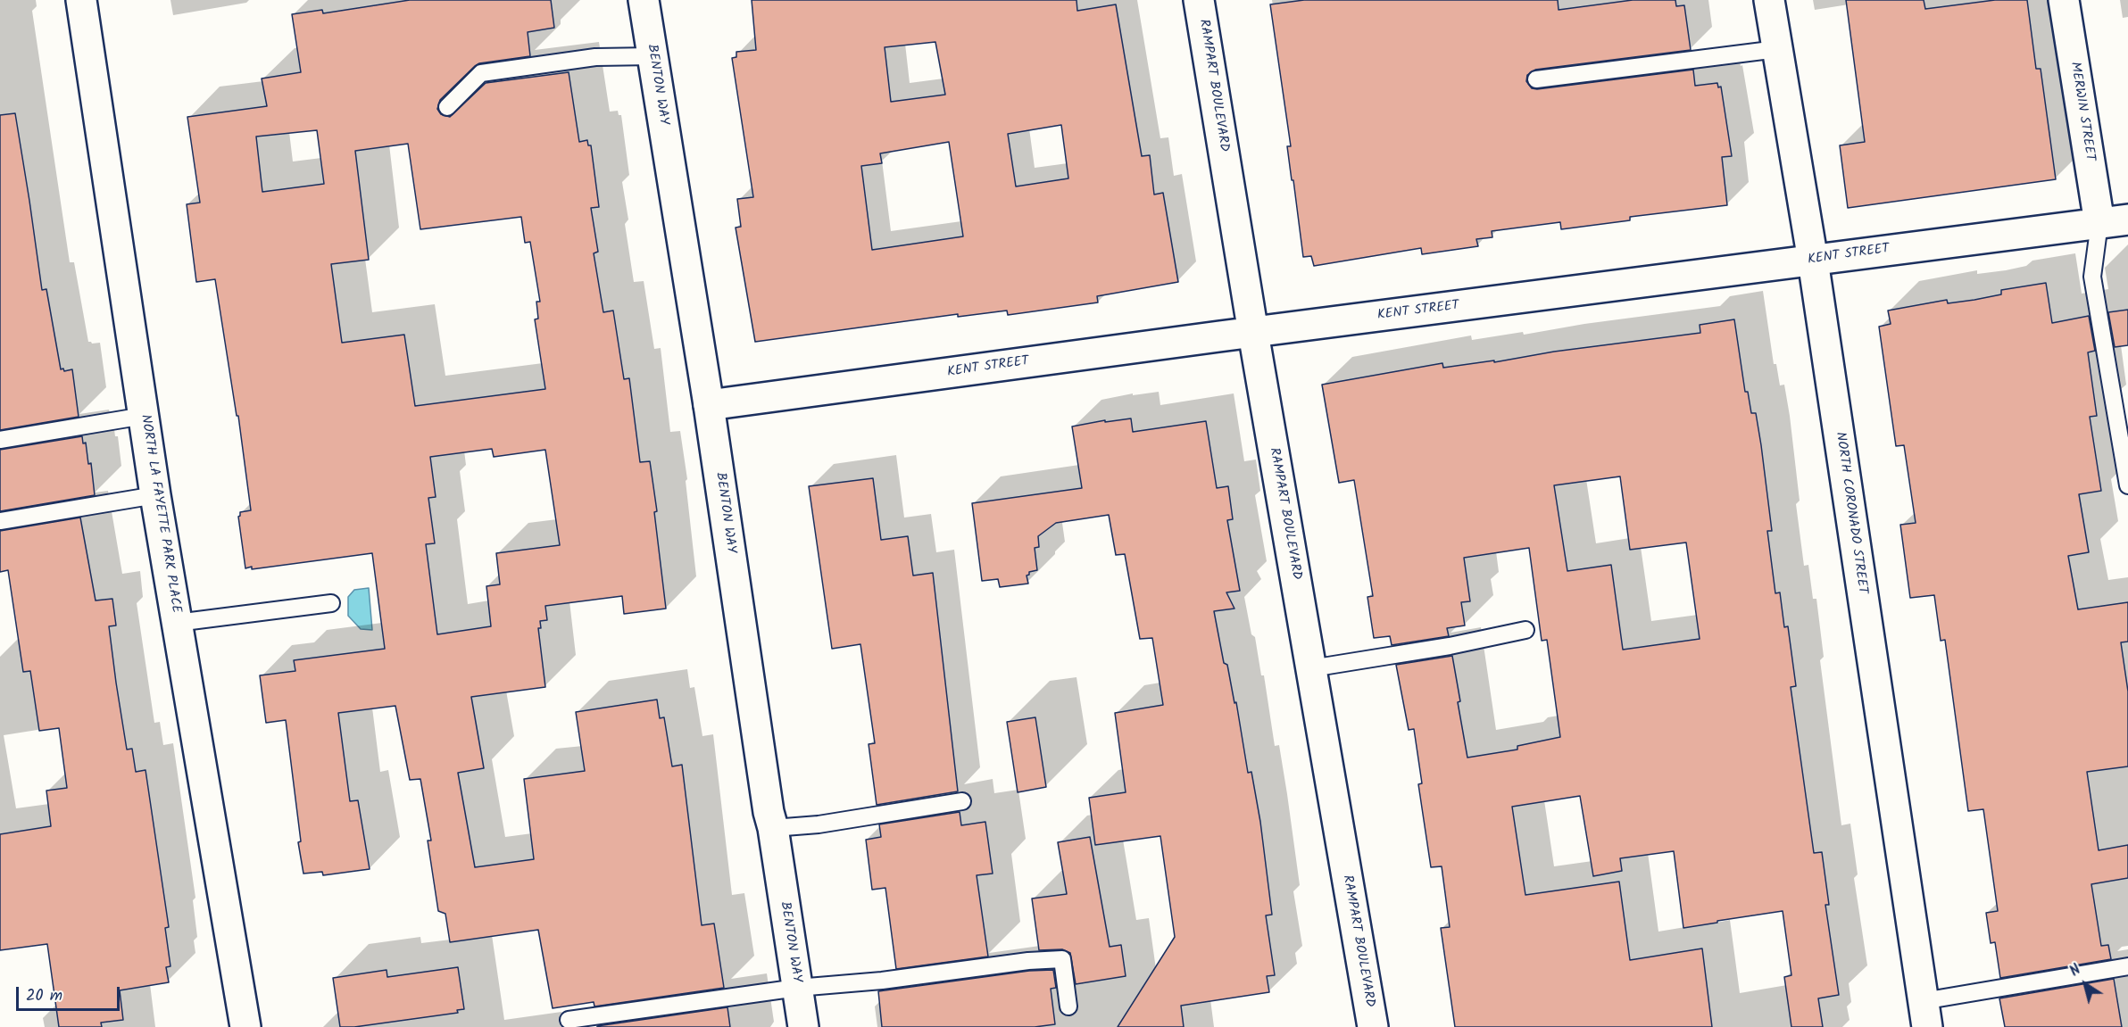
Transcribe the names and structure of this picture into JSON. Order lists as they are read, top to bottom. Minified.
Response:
{"streets":{"street":["BENTON WAY","RAMPART BOULEVARD","MERWIN STREET","KENT STREET","NORTH CORONADO STREET","NORTH LA FAYETTE PARK PLACE"]},"crossings":[["BENTON WAY","KENT STREET"],["RAMPART BOULEVARD","KENT STREET"],["MERWIN STREET","KENT STREET"],["KENT STREET","NORTH CORONADO STREET"]],"scale_bar":"20 m","north":"top left"}
